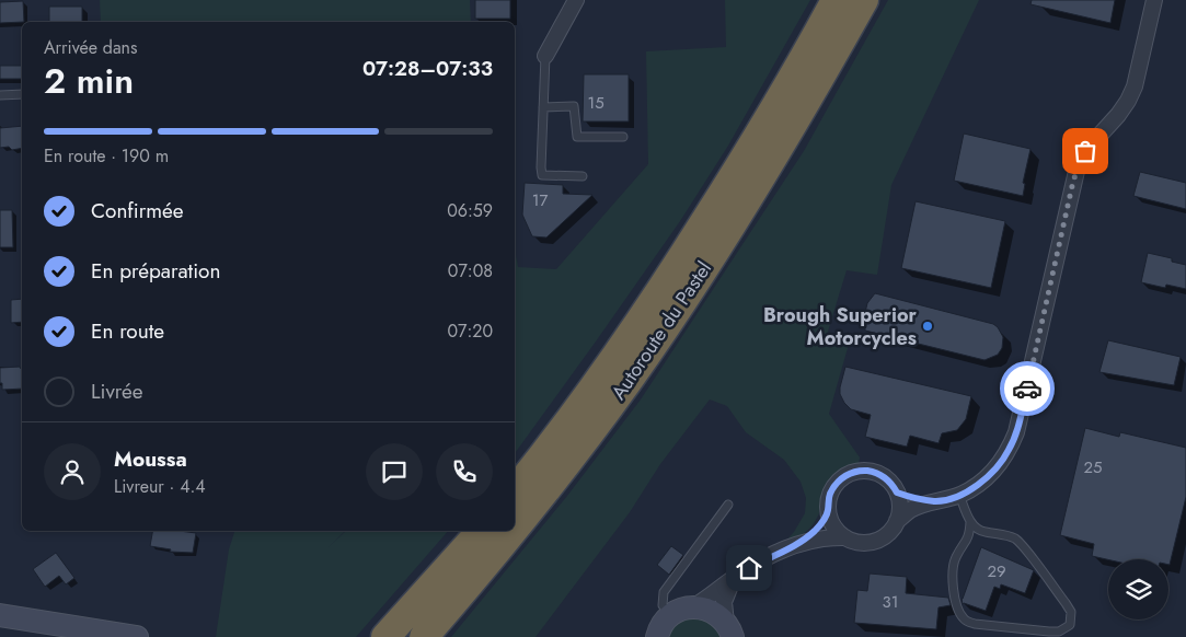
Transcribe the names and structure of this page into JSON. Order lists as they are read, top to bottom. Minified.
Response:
{"streets":{"highway":["Autoroute du Pastel"]},"places":["Brough Superior Motorcycles"],"house_numbers":["15","17","25","29","31"],"page":{"heading":["2 min","Arrivée dans","07:28–07:33"],"panel":["Moussa","Livreur · 4.4"],"bar":"En route · 190 m","list":[["Confirmée","06:59"],["En préparation","07:08"],["En route","07:20"],"Livrée"]}}
